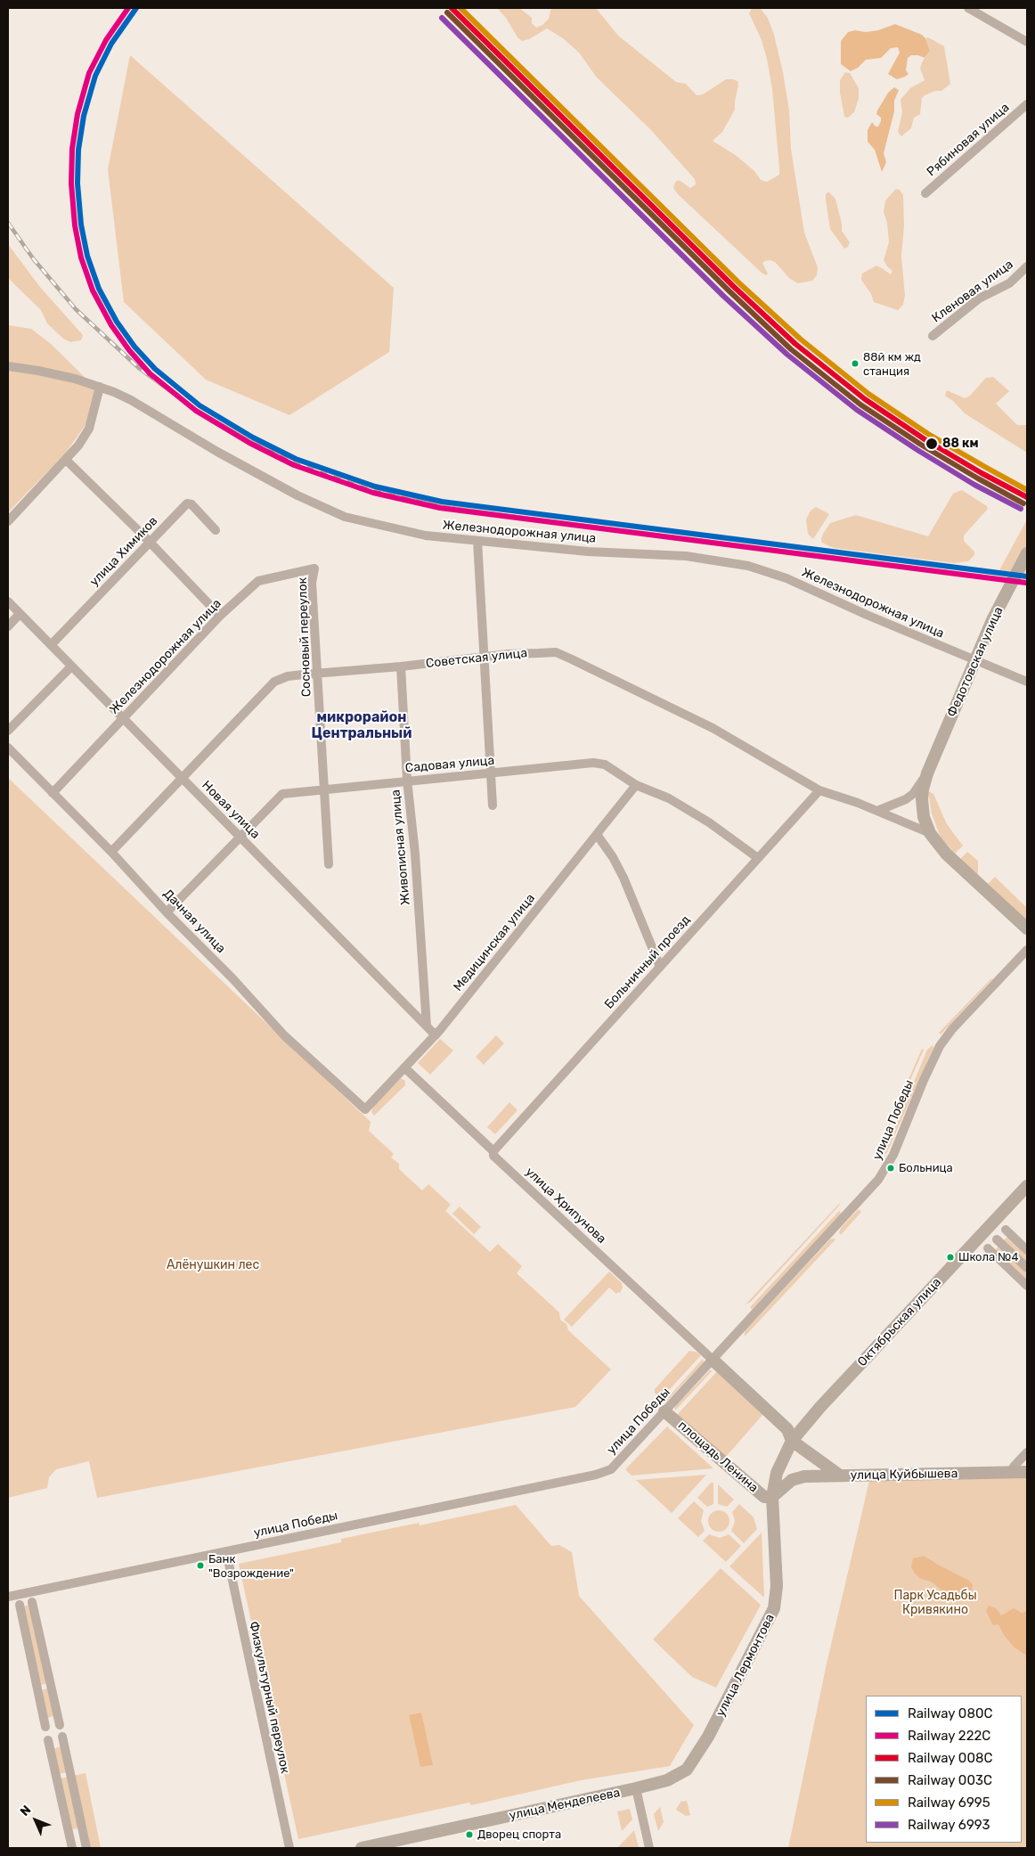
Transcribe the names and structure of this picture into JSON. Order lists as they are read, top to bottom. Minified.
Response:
{"streets":{"main road":["Федотовская улица","Октябрьская улица","площадь Ленина","улица Куйбышева","улица Лермонтова","улица Менделеева"],"street":["Рябиновая улица","Кленовая улица","Железнодорожная улица","улица Химиков","Сосновый переулок","Советская улица","Садовая улица","Новая улица","Живописная улица","Дачная улица","Медицинская улица","Больничный проезд","улица Победы","улица Хрипунова","Физкультурный переулок"]},"crossings":[["Железнодорожная улица","Сосновый переулок"],["Железнодорожная улица","Новая улица"],["Железнодорожная улица","Дачная улица"],["улица Химиков","Новая улица"],["Сосновый переулок","Советская улица"],["Сосновый переулок","Садовая улица"],["Советская улица","Новая улица"],["Советская улица","Живописная улица"],["Советская улица","Дачная улица"],["Советская улица","Больничный проезд"],["Садовая улица","Новая улица"],["Садовая улица","Живописная улица"],["Садовая улица","Дачная улица"],["Садовая улица","Медицинская улица"],["Садовая улица","Больничный проезд"],["Новая улица","Живописная улица"],["Новая улица","Медицинская улица"],["Дачная улица","Медицинская улица"],["Медицинская улица","улица Хрипунова"],["Больничный проезд","улица Хрипунова"],["улица Победы","улица Хрипунова"],["улица Победы","площадь Ленина"],["улица Победы","Физкультурный переулок"],["Октябрьская улица","улица Куйбышева"],["Октябрьская улица","улица Лермонтова"],["площадь Ленина","улица Лермонтова"],["улица Куйбышева","улица Лермонтова"],["улица Лермонтова","улица Менделеева"]],"districts":["микрорайон Центральный"],"parks":["Алёнушкин лес","Парк Усадьбы Кривякино"],"places":["88й км жд станция","88 км","Больница","Школа №4","Банк \"Возрождение\"","Дворец спорта"],"lines":["rail line 080С","rail line 222С","rail line 008С","rail line 6995","rail line 003С","rail line 6993"],"legend":["Railway 080С","Railway 222С","Railway 008С","Railway 003С","Railway 6995","Railway 6993"],"north":"top left"}
